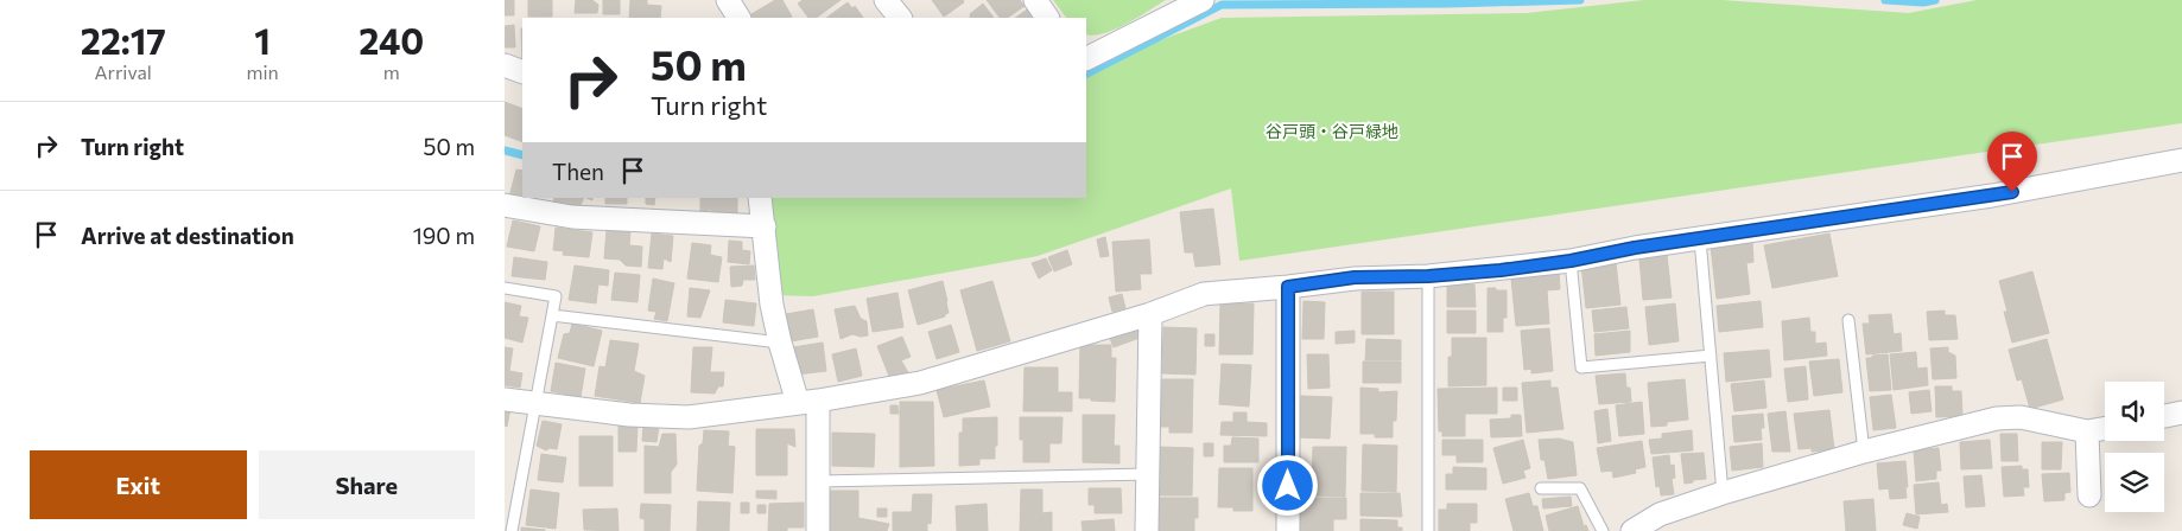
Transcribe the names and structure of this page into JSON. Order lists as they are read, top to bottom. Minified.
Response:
{"parks":["谷戸頭・谷戸緑地"],"page":{"eta":["22:17","Arrival","1","min","240","m"],"turn":["50 m","Turn right"],"list":[{"name":"Turn right","value":"50 m"},{"name":"Arrive at destination","value":"190 m"}],"then":"Then","buttons":["Exit","Share"]}}
